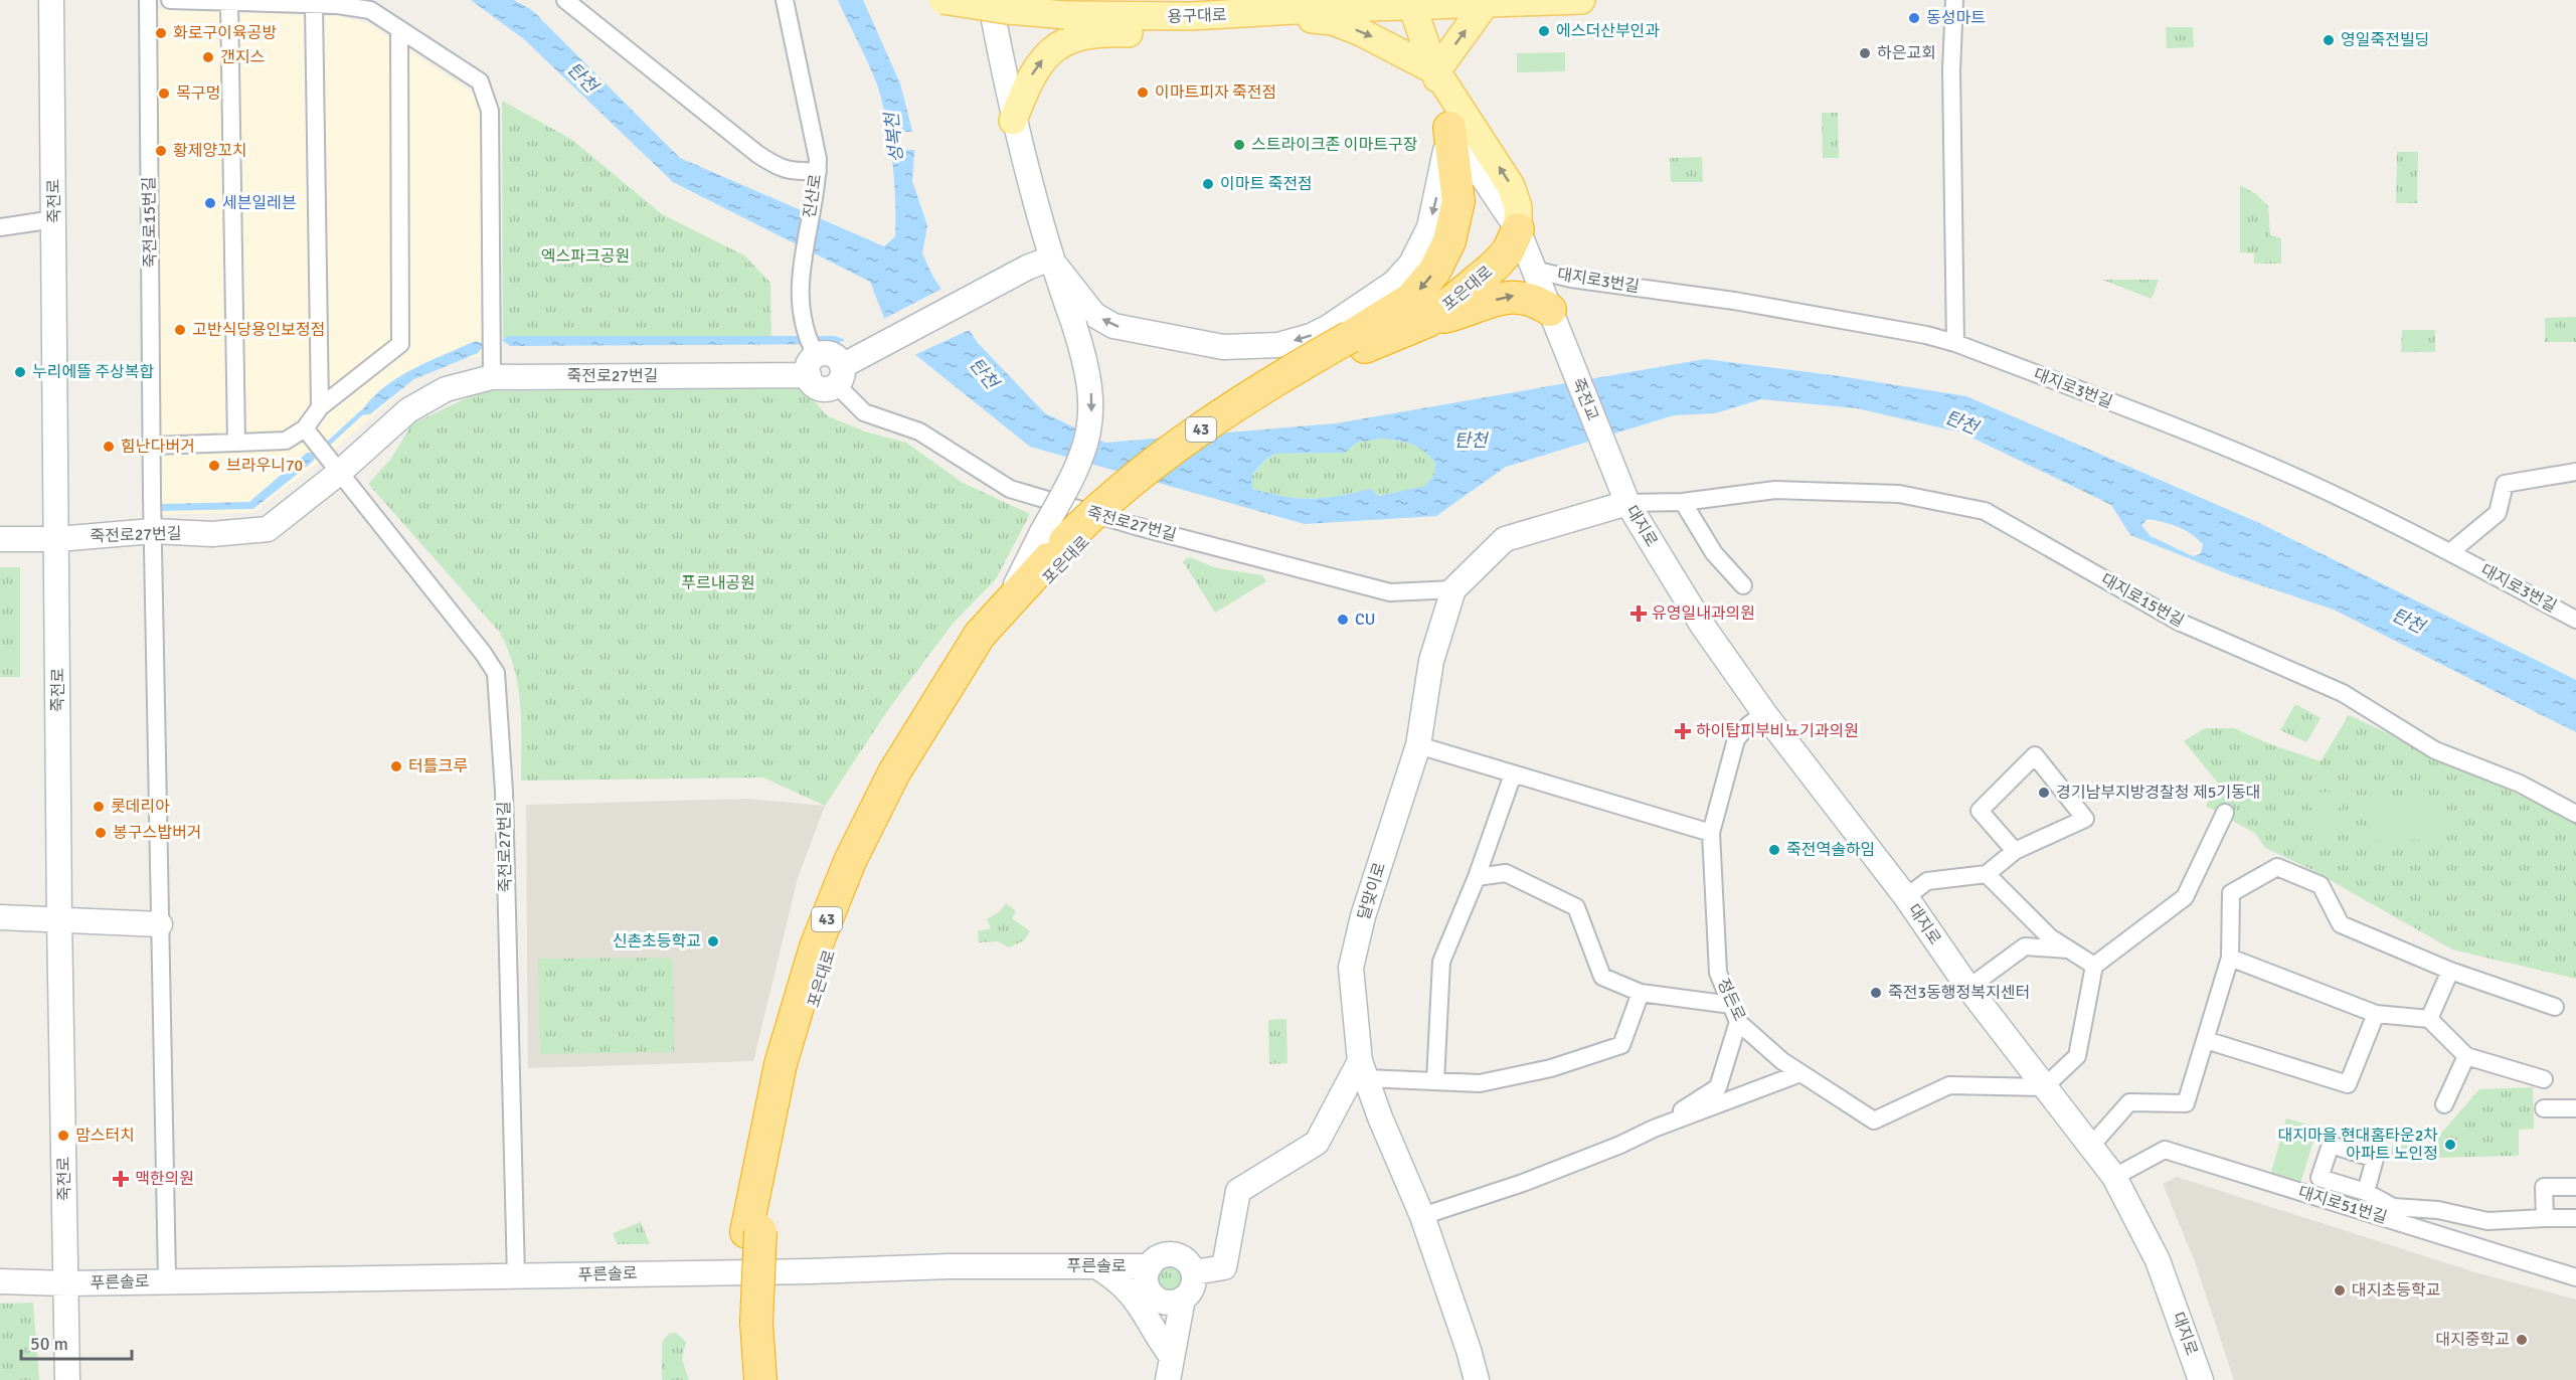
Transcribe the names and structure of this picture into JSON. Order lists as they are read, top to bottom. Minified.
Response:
{"streets":{"highway":["포은대로","43"],"main road":["용구대로"],"street":["진산로","죽전로","죽전로15번길","대지로3번길","죽전로27번길","죽전교","대지로","대지로15번길","달맞이로","정든로","대지로51번길","푸른솔로"]},"crossings":[["용구대로","포은대로"],["진산로","죽전로27번길"],["죽전로","죽전로27번길"],["죽전로","푸른솔로"],["죽전로15번길","죽전로27번길"],["죽전로15번길","푸른솔로"],["포은대로","43"],["죽전로27번길","달맞이로"],["죽전로27번길","푸른솔로"],["죽전교","대지로"],["죽전교","대지로15번길"],["죽전교","달맞이로"],["대지로","대지로15번길"],["대지로","달맞이로"],["대지로","정든로"],["대지로","대지로51번길"],["대지로15번길","달맞이로"]],"water":["탄천","성복천"],"parks":["엑스파크공원","푸르내공원"],"places":{"other":["동성마트","에스더산부인과","화로구이육공방","영일죽전빌딩","하은교회","갠지스","이마트피자 죽전점","목구멍","스트라이크존 이마트구장","황제양꼬치","이마트 죽전점","세븐일레븐","고반식당용인보정점","누리에뜰 주상복합","힘난다버거","브라우니70","CU","터틀크루","경기남부지방경찰청 제5기동대","롯데리아","봉구스밥버거","죽전역솔하임","신촌초등학교","죽전3동행정복지센터","맘스터치","대지마을 현대홈타운2차 아파트 노인정","대지초등학교","대지중학교"],"health":["유영일내과의원","하이탑피부비뇨기과의원","맥한의원"]},"scale_bar":"50 m"}
